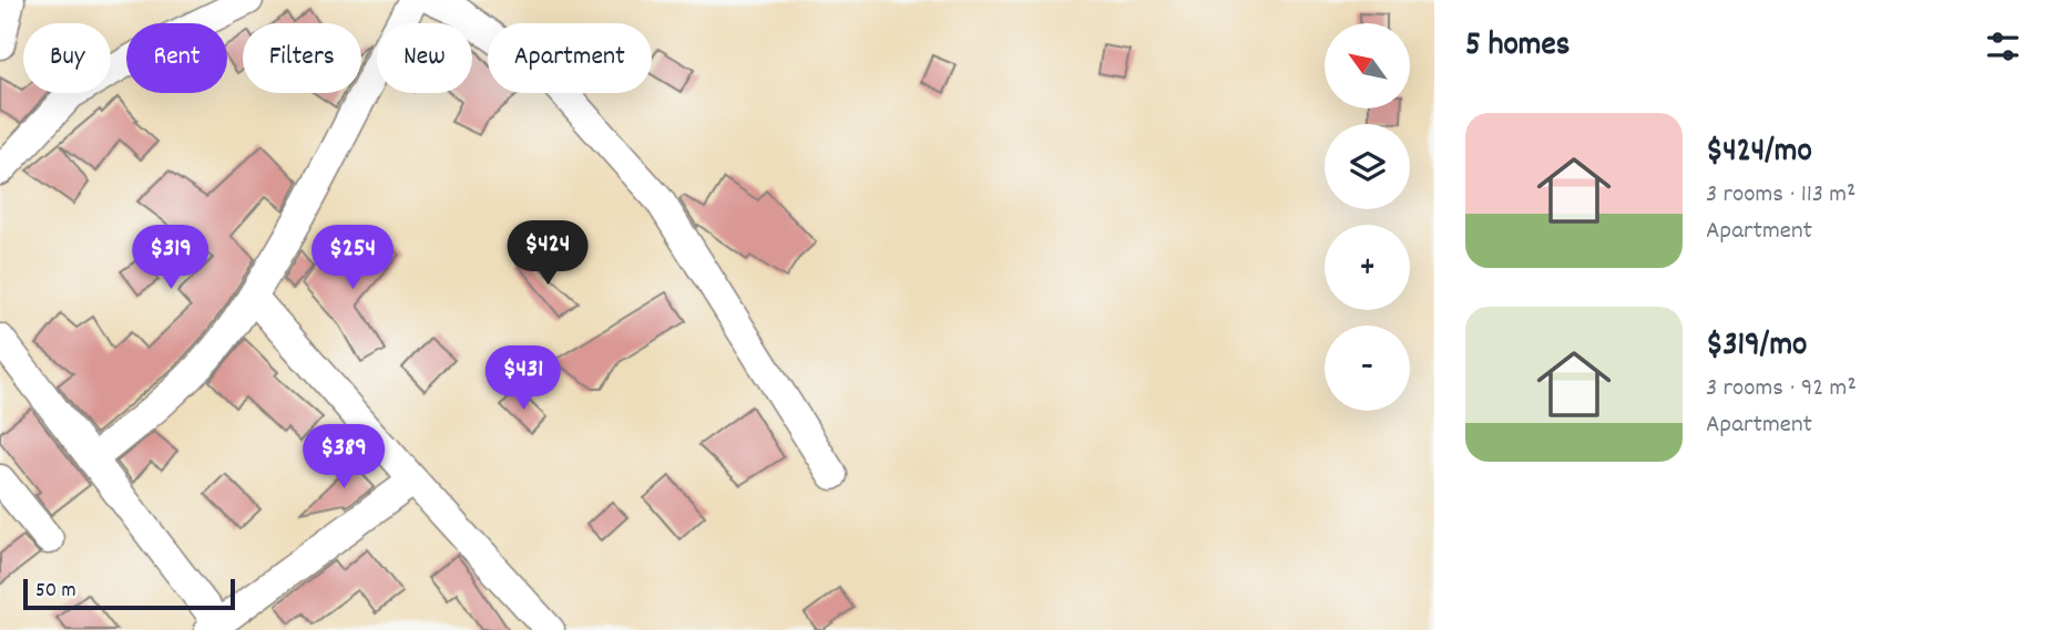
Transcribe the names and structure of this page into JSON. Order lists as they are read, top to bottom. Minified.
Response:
{"scale_bar":"50 m","north":"top left","page":{"heading":"5 homes","map_buttons":["+","−"],"chip":["Buy","Rent","Filters","New","Apartment"],"list":[{"name":"$424/mo","note":"3 rooms · 113 m² · Apartment"},{"name":"$319/mo","note":"3 rooms · 92 m² · Apartment"}],"price":["$424","$319","$254","$431","$389"],"scale":"50 m"}}
